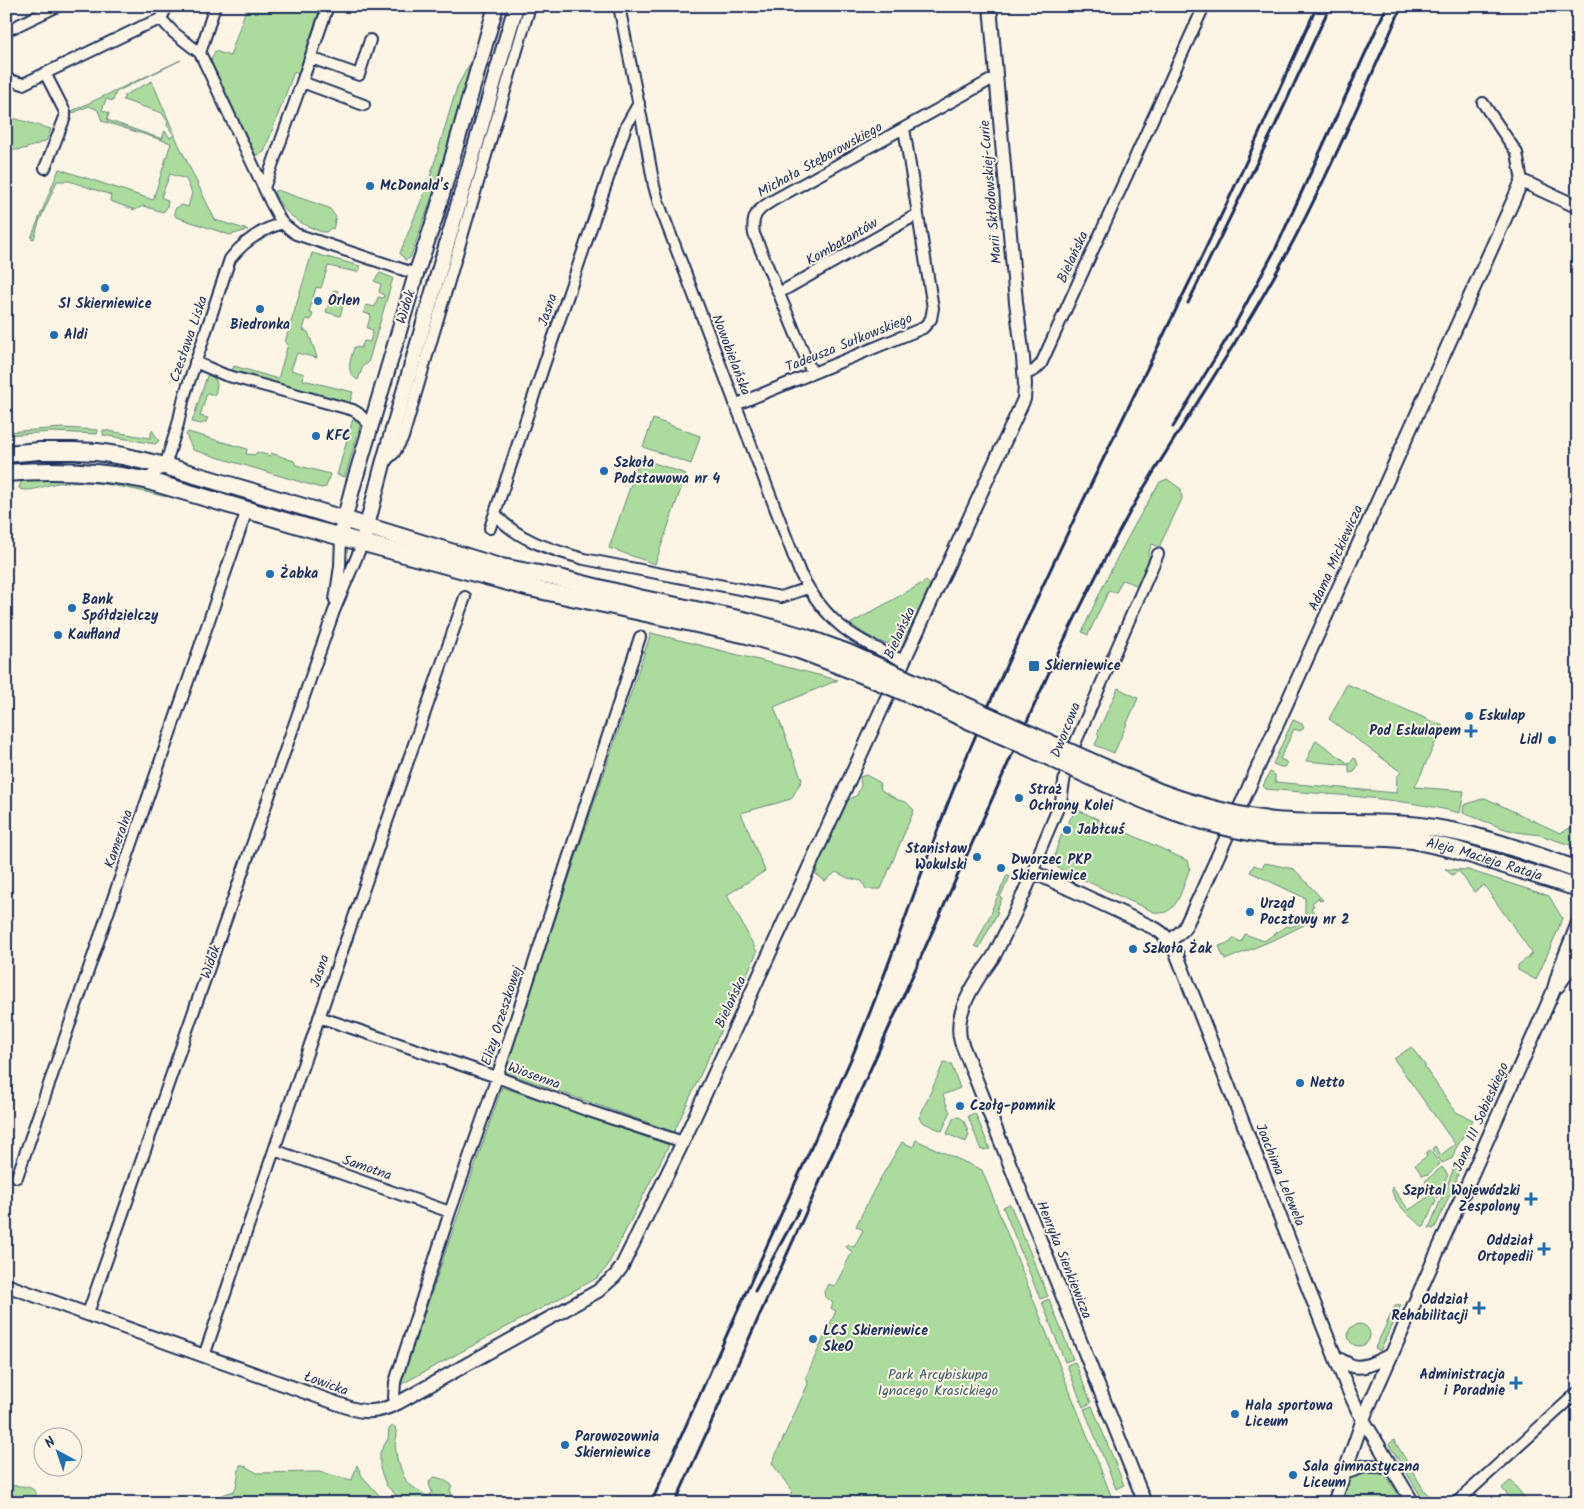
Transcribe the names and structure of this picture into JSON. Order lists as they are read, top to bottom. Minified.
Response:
{"streets":{"main road":["Widok","Aleja Macieja Rataja"],"street":["Michała Stęborowskiego","Marii Skłodowskiej-Curie","Kombatantów","Bielańska","Jasna","Czesława Liska","Tadeusza Sułkowskiego","Nowobielańska","Adama Mickiewicza","Dworcowa","Kameralna","Elizy Orzeszkowej","Wiosenna","Jana III Sobieskiego","Samotna","Joachima Lelewela","Henryka Sienkiewicza","Łowicka"]},"crossings":[["Michała Stęborowskiego","Marii Skłodowskiej-Curie"],["Michała Stęborowskiego","Kombatantów"],["Michała Stęborowskiego","Tadeusza Sułkowskiego"],["Marii Skłodowskiej-Curie","Bielańska"],["Kombatantów","Tadeusza Sułkowskiego"],["Bielańska","Nowobielańska"],["Bielańska","Wiosenna"],["Bielańska","Łowicka"],["Widok","Łowicka"],["Jasna","Nowobielańska"],["Jasna","Wiosenna"],["Jasna","Samotna"],["Jasna","Łowicka"],["Tadeusza Sułkowskiego","Nowobielańska"],["Adama Mickiewicza","Joachima Lelewela"],["Dworcowa","Henryka Sienkiewicza"],["Elizy Orzeszkowej","Wiosenna"],["Elizy Orzeszkowej","Samotna"],["Elizy Orzeszkowej","Łowicka"],["Jana III Sobieskiego","Joachima Lelewela"]],"parks":["Park Arcybiskupa Ignacego Krasickiego"],"places":{"other":["McDonald's","S1 Skierniewice","Orlen","Biedronka","Aldi","KFC","Szkoła Podstawowa nr 4","Żabka","Bank Spółdzielczy","Kaufland","Eskulap","Lidl","Straż Ochrony Kolei","Jabłcuś","Stanisław Wokulski","Dworzec PKP Skierniewice","Urząd Pocztowy nr 2","Szkoła Żak","Netto","Czołg-pomnik","LCS Skierniewice SkeO","Hala sportowa Liceum","Parowozownia Skierniewice","Sala gimnastyczna Liceum"],"transit":["Skierniewice"],"health":["Pod Eskulapem","Szpital Wojewódzki Zespolony","Oddział Ortopedii","Oddział Rehabilitacji","Administracja i Poradnie"]},"north":"top left"}
